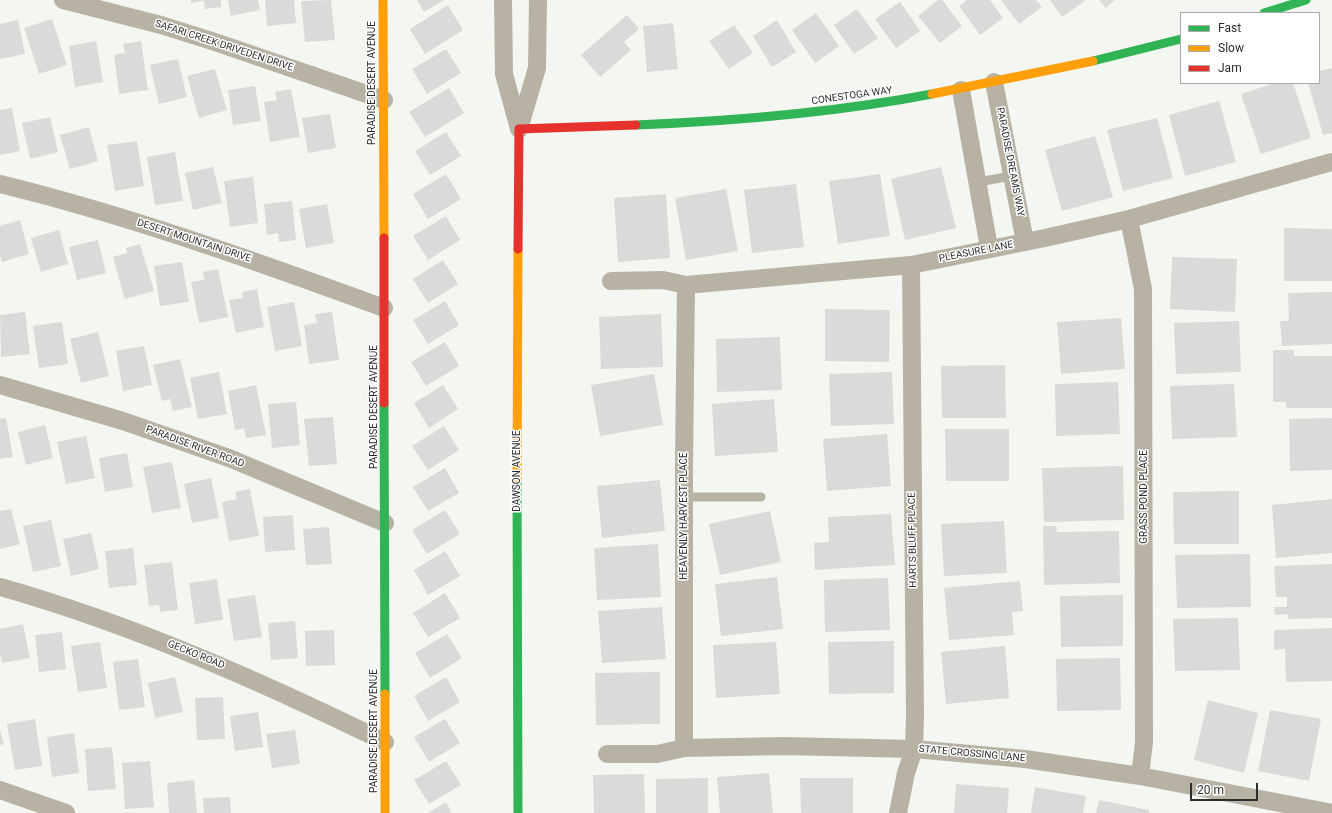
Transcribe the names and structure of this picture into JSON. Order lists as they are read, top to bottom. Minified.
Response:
{"streets":{"street":["SAFARI CREEK DRIVEDEN DRIVE","PARADISE DESERT AVENUE","CONESTOGA WAY","PARADISE DREAMS WAY","DESERT MOUNTAIN DRIVE","PLEASURE LANE","PARADISE RIVER ROAD","DAWSON AVENUE","GRASS POND PLACE","HEAVENLY HARVEST PLACE","HARTS BLUFF PLACE","GECKO ROAD","STATE CROSSING LANE"]},"crossings":[["SAFARI CREEK DRIVEDEN DRIVE","PARADISE DESERT AVENUE"],["PARADISE DESERT AVENUE","DESERT MOUNTAIN DRIVE"],["PARADISE DESERT AVENUE","PARADISE RIVER ROAD"],["PARADISE DESERT AVENUE","GECKO ROAD"],["CONESTOGA WAY","PARADISE DREAMS WAY"],["CONESTOGA WAY","DAWSON AVENUE"],["PARADISE DREAMS WAY","PLEASURE LANE"],["PLEASURE LANE","GRASS POND PLACE"],["PLEASURE LANE","HEAVENLY HARVEST PLACE"],["PLEASURE LANE","HARTS BLUFF PLACE"],["GRASS POND PLACE","STATE CROSSING LANE"],["HEAVENLY HARVEST PLACE","STATE CROSSING LANE"],["HARTS BLUFF PLACE","STATE CROSSING LANE"]],"legend":["Fast","Slow","Jam"],"scale_bar":"20 m"}
